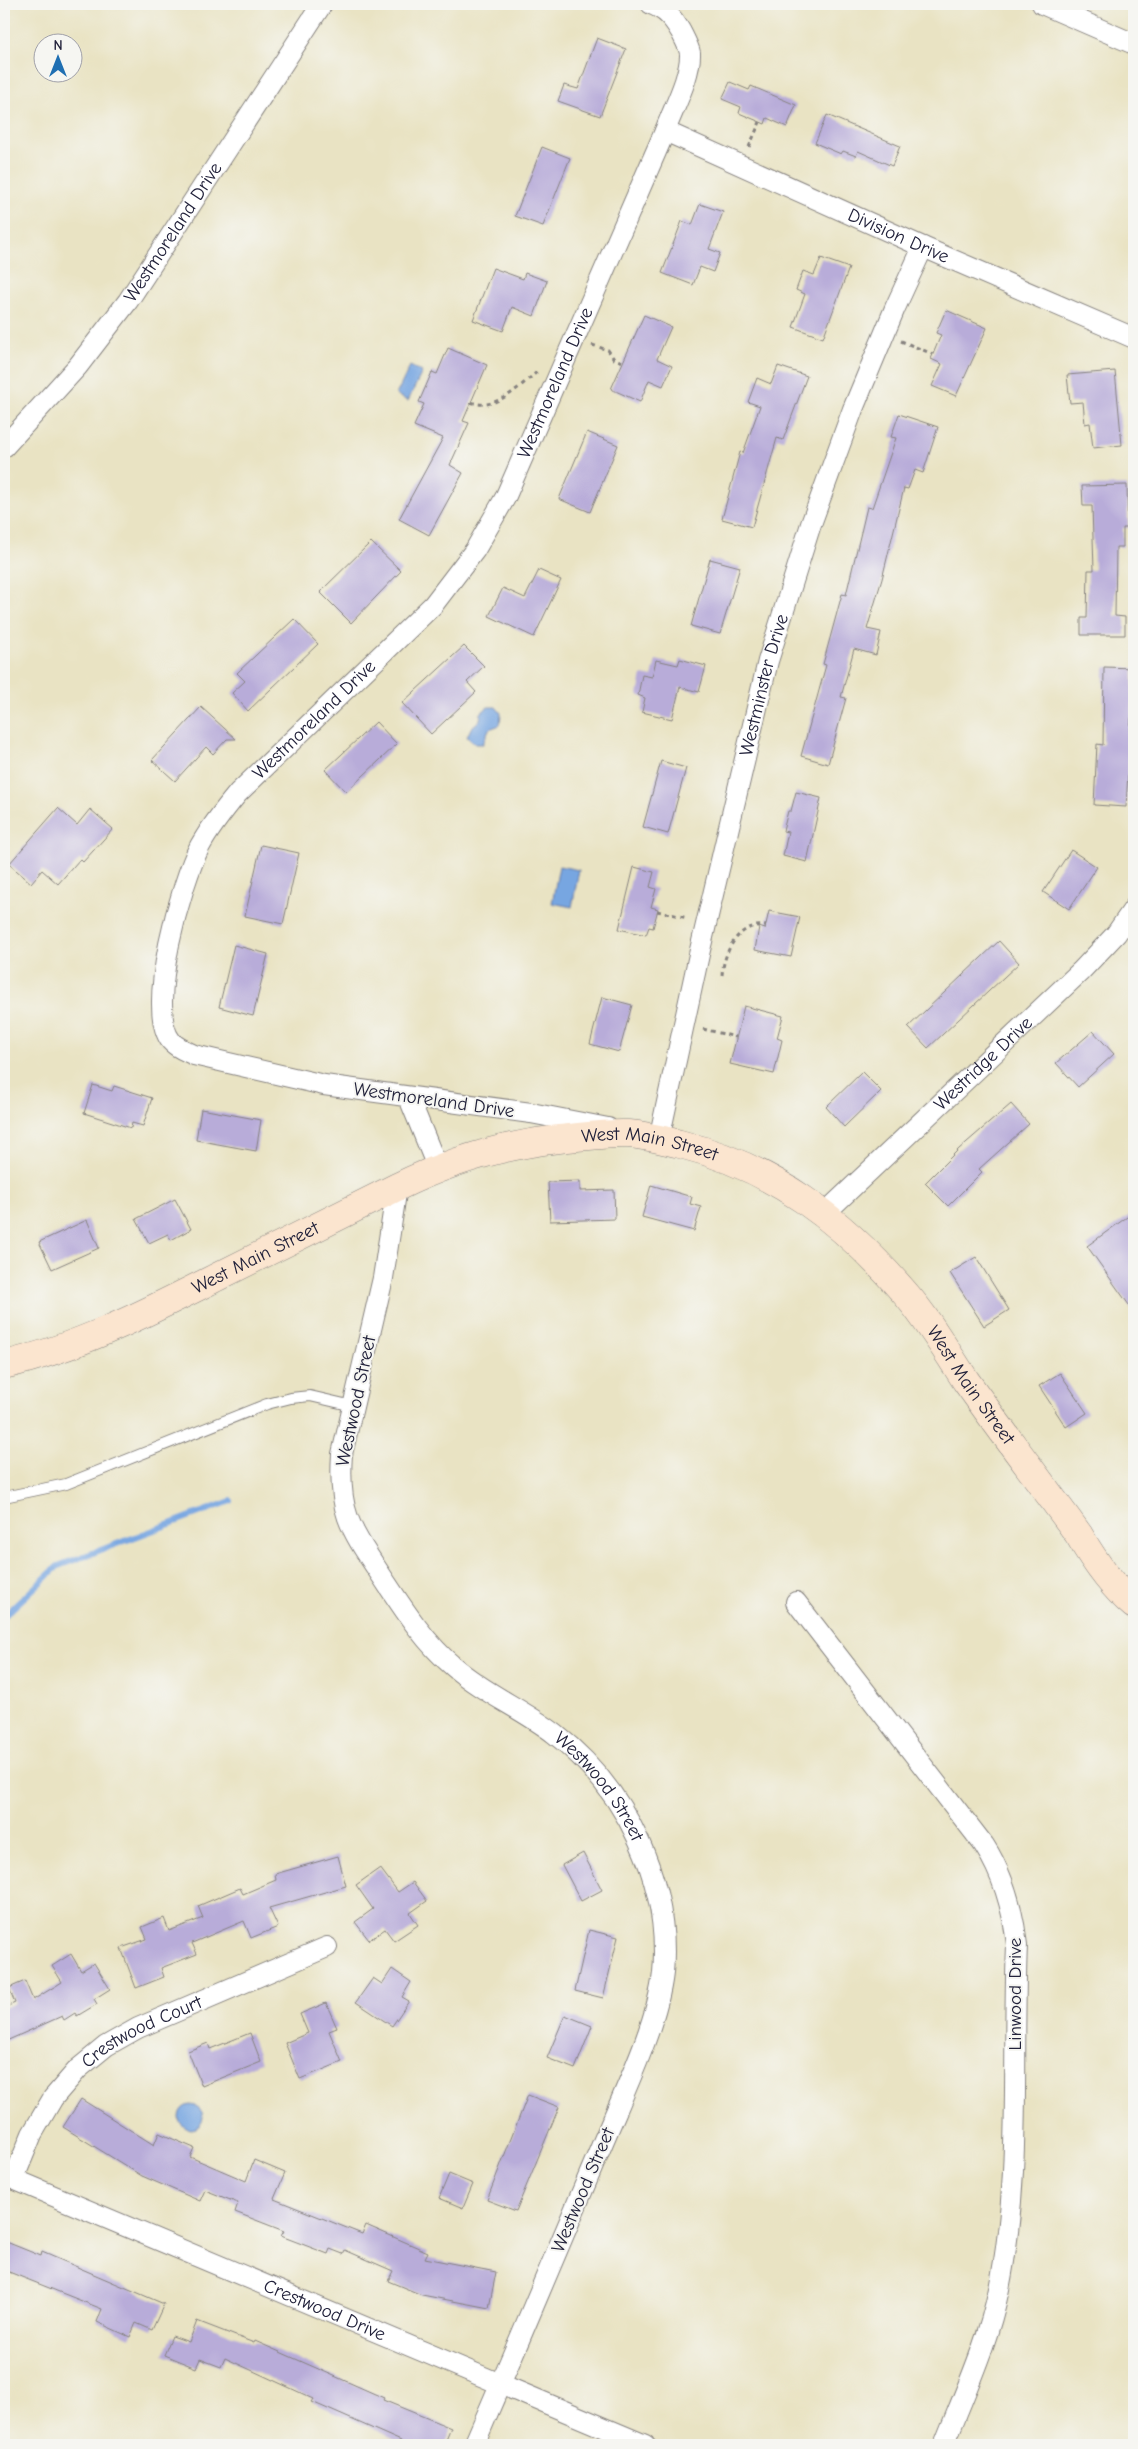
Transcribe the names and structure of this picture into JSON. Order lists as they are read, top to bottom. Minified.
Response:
{"streets":{"main road":["West Main Street"],"street":["Westmoreland Drive","Division Drive","Westminster Drive","Westridge Drive","Westwood Street","Linwood Drive","Crestwood Court","Crestwood Drive"]},"crossings":[["Westmoreland Drive","Division Drive"],["Westmoreland Drive","West Main Street"],["Division Drive","Westminster Drive"],["Westminster Drive","West Main Street"],["Westridge Drive","West Main Street"],["West Main Street","Westwood Street"],["Westwood Street","Crestwood Drive"],["Crestwood Court","Crestwood Drive"]],"north":"top"}
